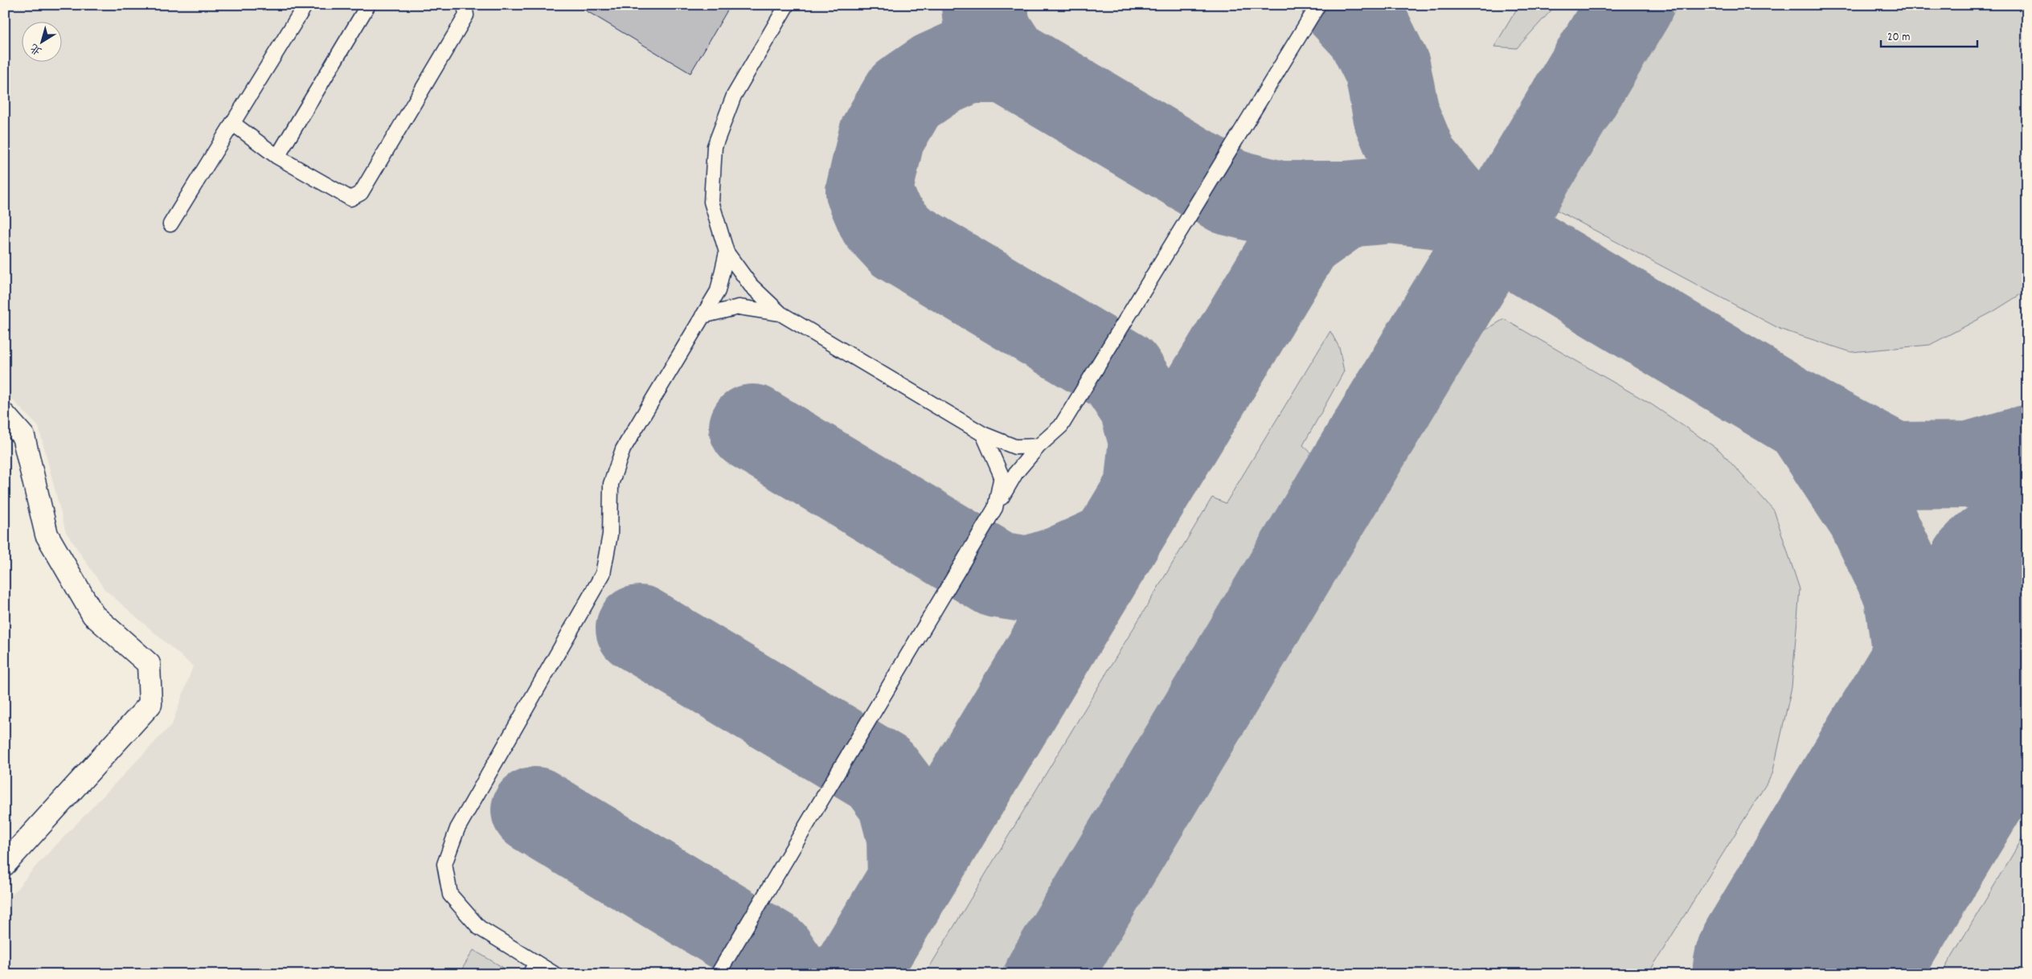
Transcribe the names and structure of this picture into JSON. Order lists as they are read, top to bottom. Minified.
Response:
{"scale_bar":"20 m","north":"bottom left"}
